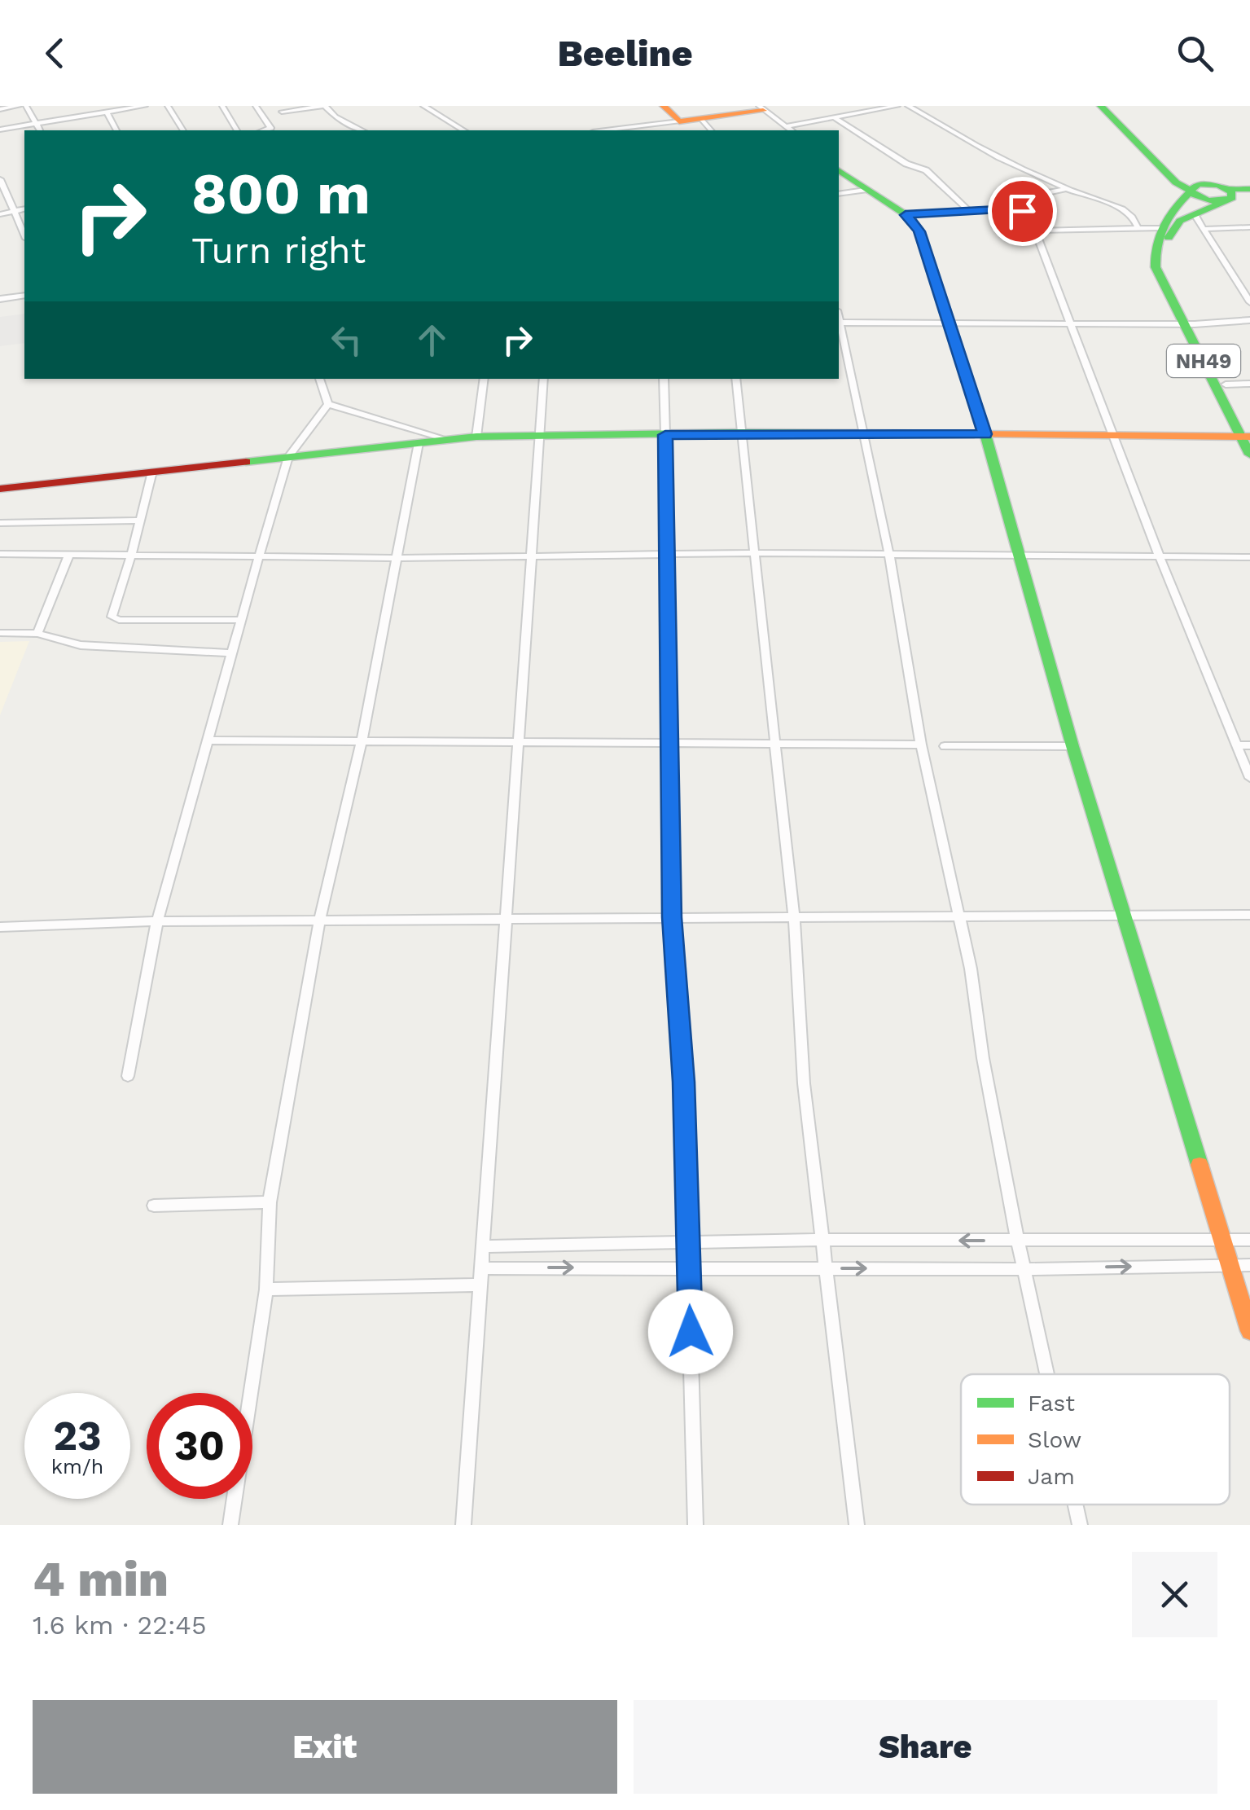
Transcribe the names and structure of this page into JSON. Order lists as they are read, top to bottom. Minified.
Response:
{"streets":{"main road":["NH49"]},"legend":["Fast","Slow","Jam"],"page":{"header":"Beeline","turn":["800 m","Turn right"],"speed":"23 km/h","limit":"30","heading":["4 min","1.6 km · 22:45"],"buttons":["Exit","Share"]}}
